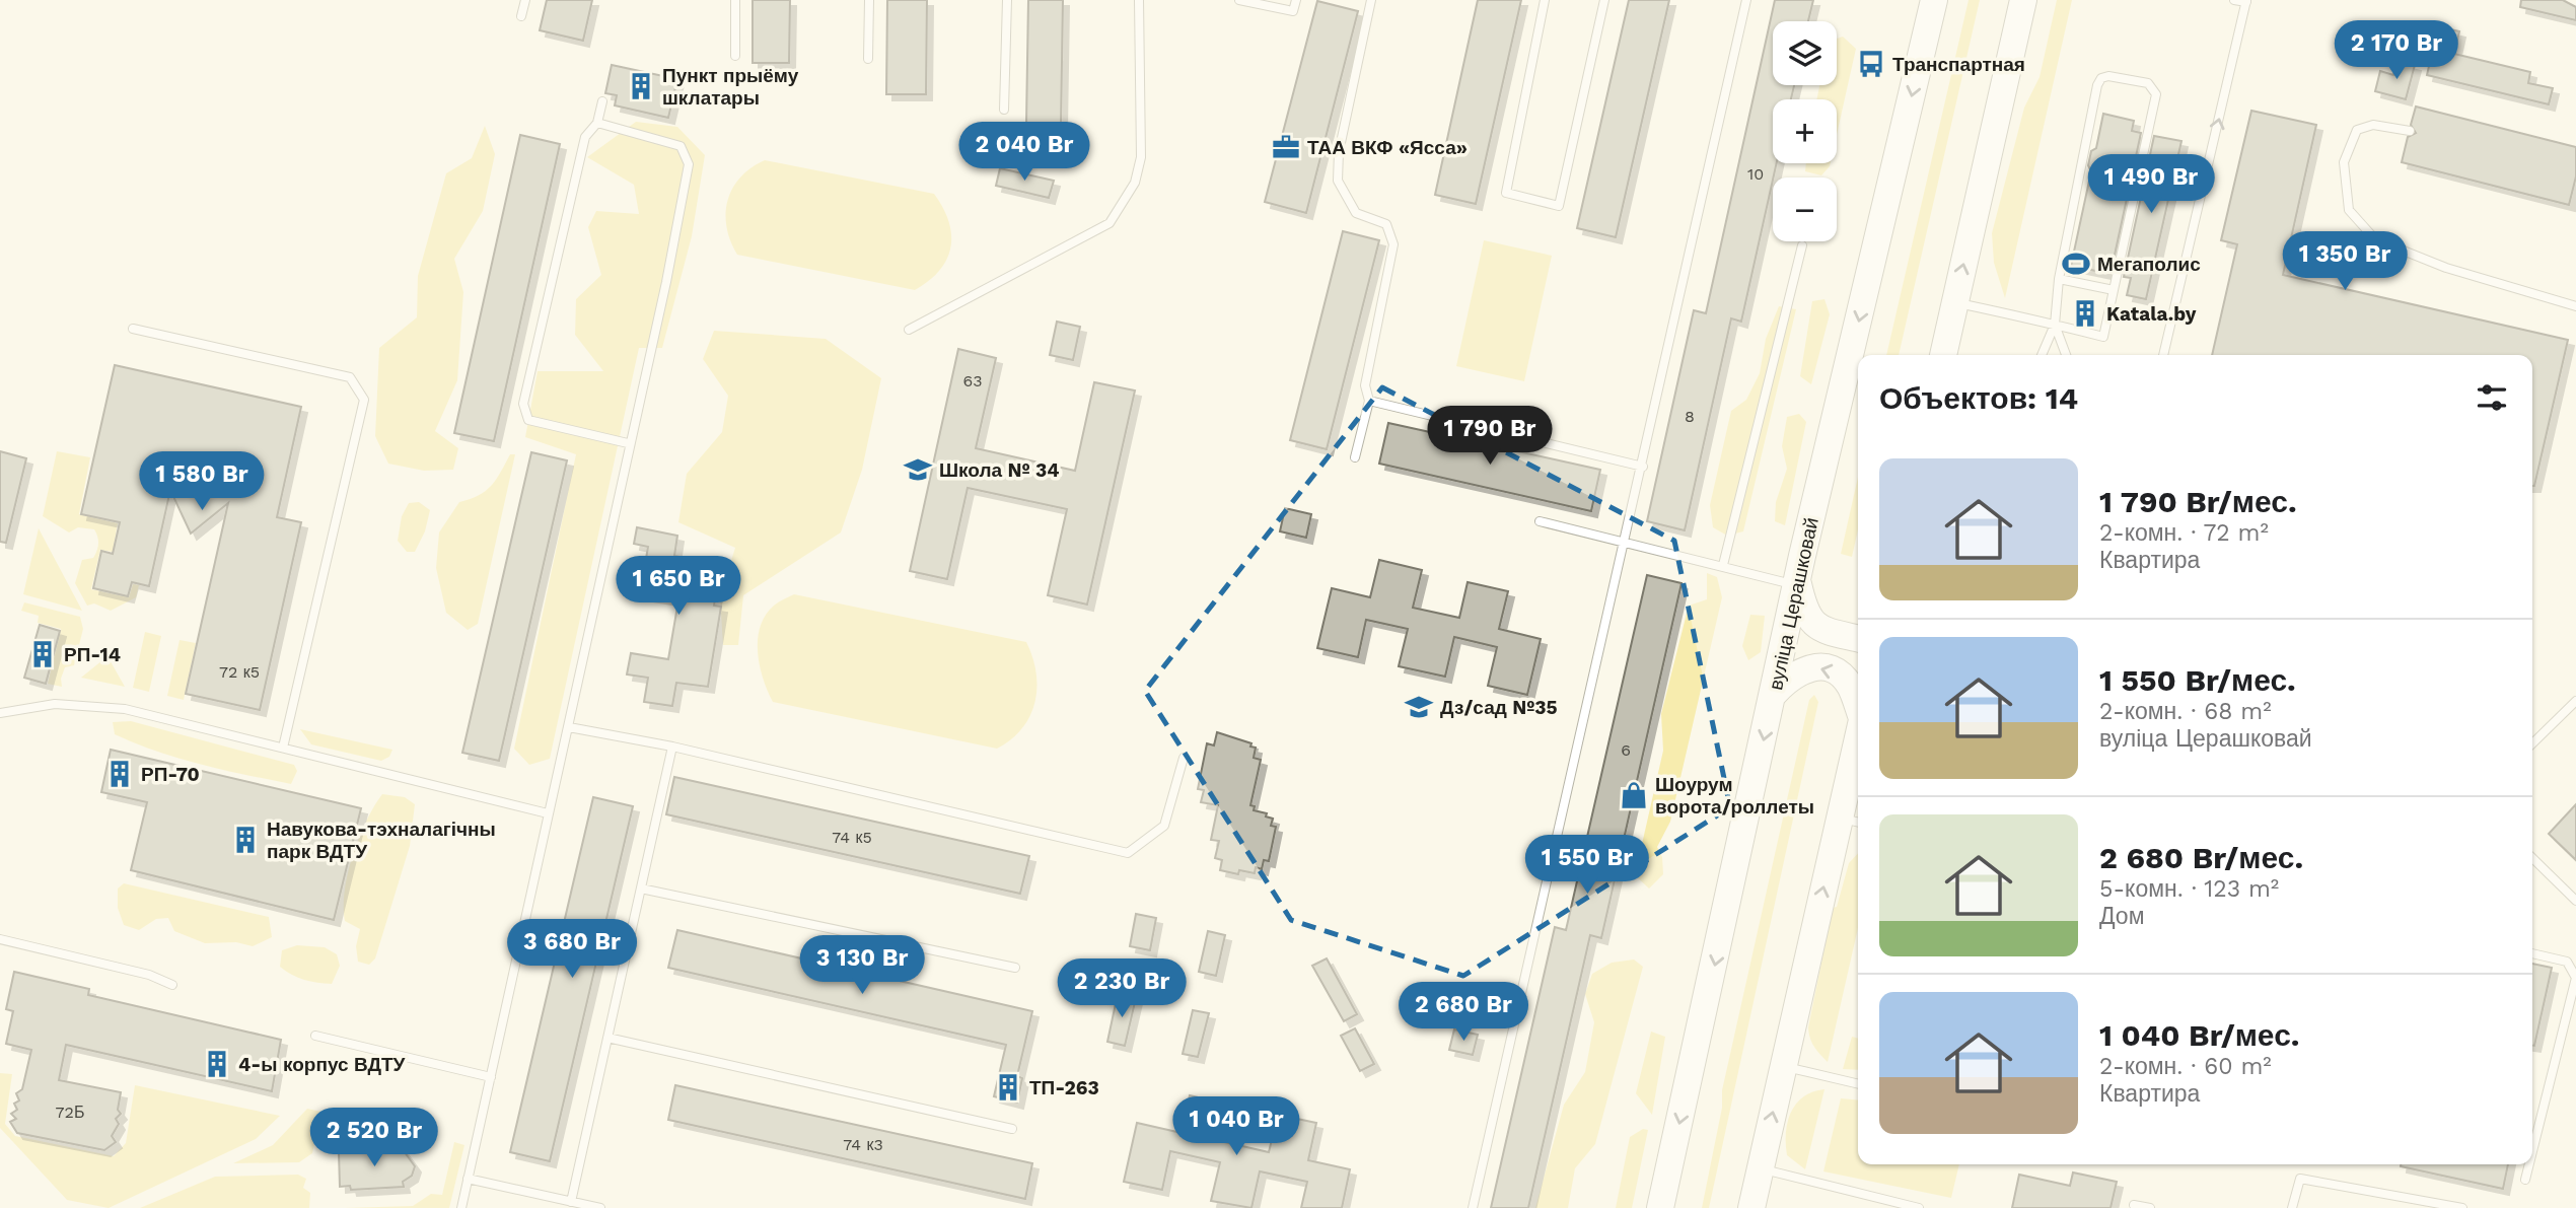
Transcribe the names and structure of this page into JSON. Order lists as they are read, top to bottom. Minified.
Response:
{"streets":{"main road":["вуліца Церашковай"]},"places":{"bus stop":["Транспартная"],"building":["Пункт прыёму шклатары","Katala.by","РП-14","РП-70","Навукова-тэхналагічны парк ВДТУ","4-ы корпус ВДТУ","ТП-263"],"office":["ТАА ВКФ «Ясса»"],"sports":["Мегаполис"],"school or university":["Школа № 34","Дз/сад №35"],"shop":["Шоурум ворота/роллеты"]},"house_numbers":["10","63","8","72 к5","6","74 к5","72Б","74 к3"],"page":{"price":["2 170 Br","2 040 Br","1 490 Br","1 350 Br","1 790 Br","1 580 Br","1 650 Br","1 550 Br","3 680 Br","3 130 Br","2 230 Br","2 680 Br","1 040 Br","2 520 Br"],"map_buttons":["+","−"],"heading":"Объектов: 14","list":[{"name":"1 790 Br/мес.","note":"2-комн. · 72 m² · Квартира"},{"name":"1 550 Br/мес.","note":"2-комн. · 68 m² · вуліца Церашковай"},{"name":"2 680 Br/мес.","note":"5-комн. · 123 m² · Дом"},{"name":"1 040 Br/мес.","note":"2-комн. · 60 m² · Квартира"}]}}
